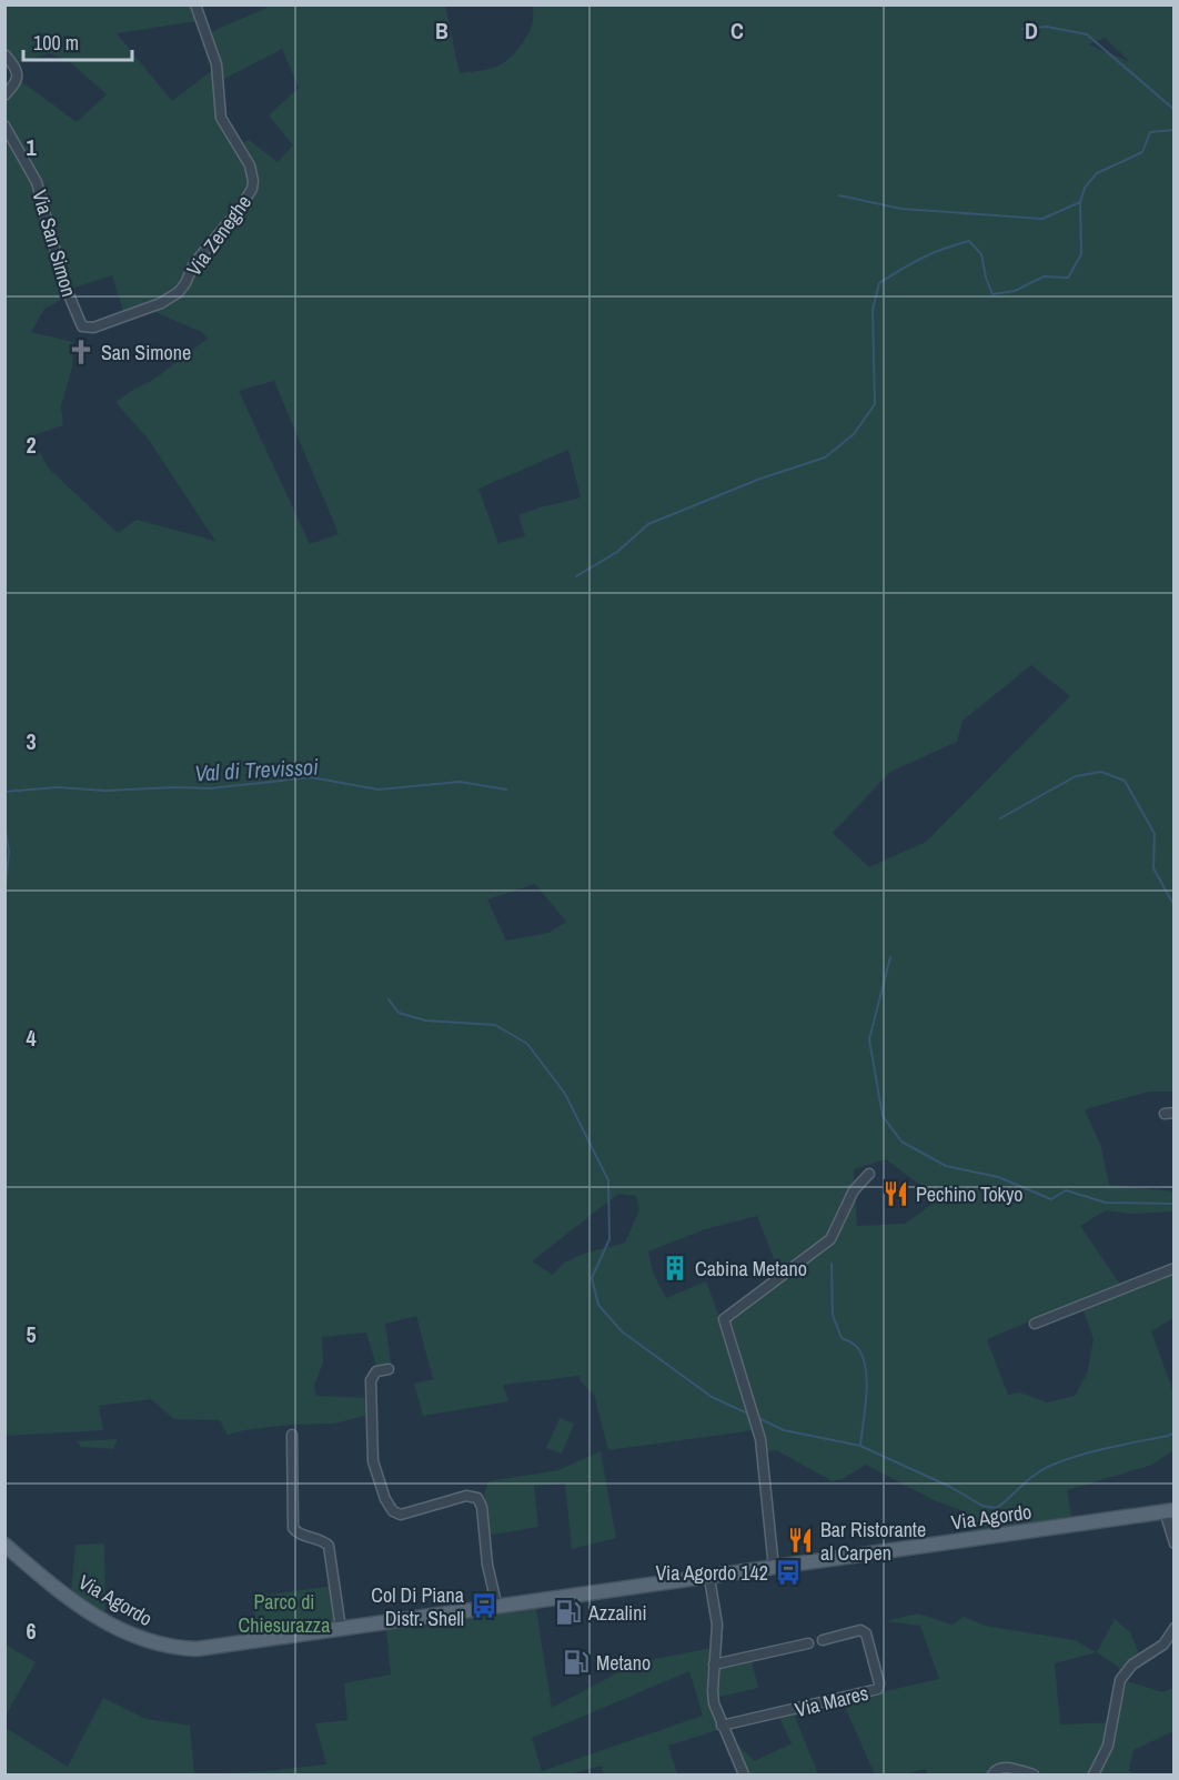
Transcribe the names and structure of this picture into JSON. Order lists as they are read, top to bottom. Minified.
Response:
{"streets":{"main road":["Via Agordo"],"street":["Via Zeneghe","Via San Simon","Via Mares"]},"crossings":[["Via Zeneghe","Via San Simon"]],"water":["Val di Trevissoi"],"parks":["Parco di Chiesurazza"],"places":{"church":["San Simone"],"restaurant":["Pechino Tokyo","Bar Ristorante al Carpen"],"building":["Cabina Metano"],"bus stop":["Via Agordo 142","Col Di Piana Distr. Shell"],"fuel station":["Azzalini","Metano"]},"scale_bar":"100 m","grid":{"columns":["B","C","D"],"rows":["1","2","3","4","5","6"]}}
